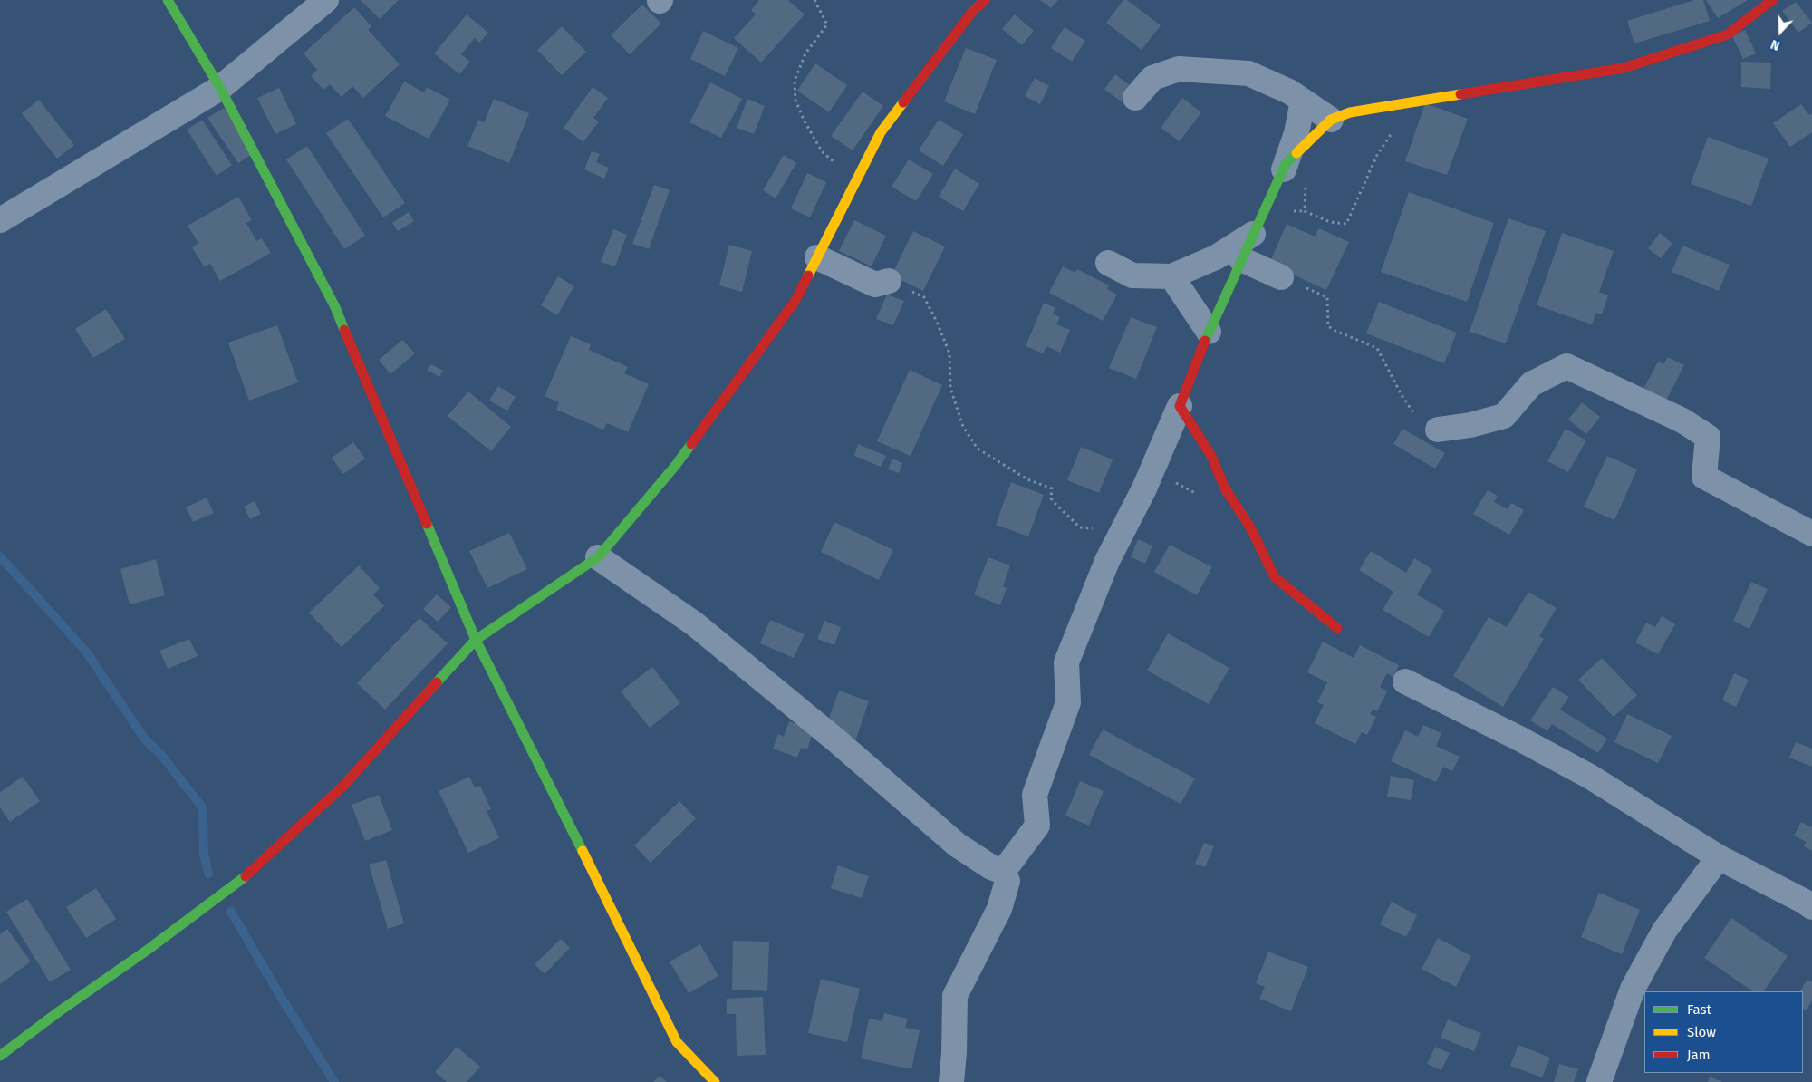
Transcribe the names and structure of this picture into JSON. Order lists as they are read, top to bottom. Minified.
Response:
{"legend":["Fast","Slow","Jam"],"north":"bottom"}
